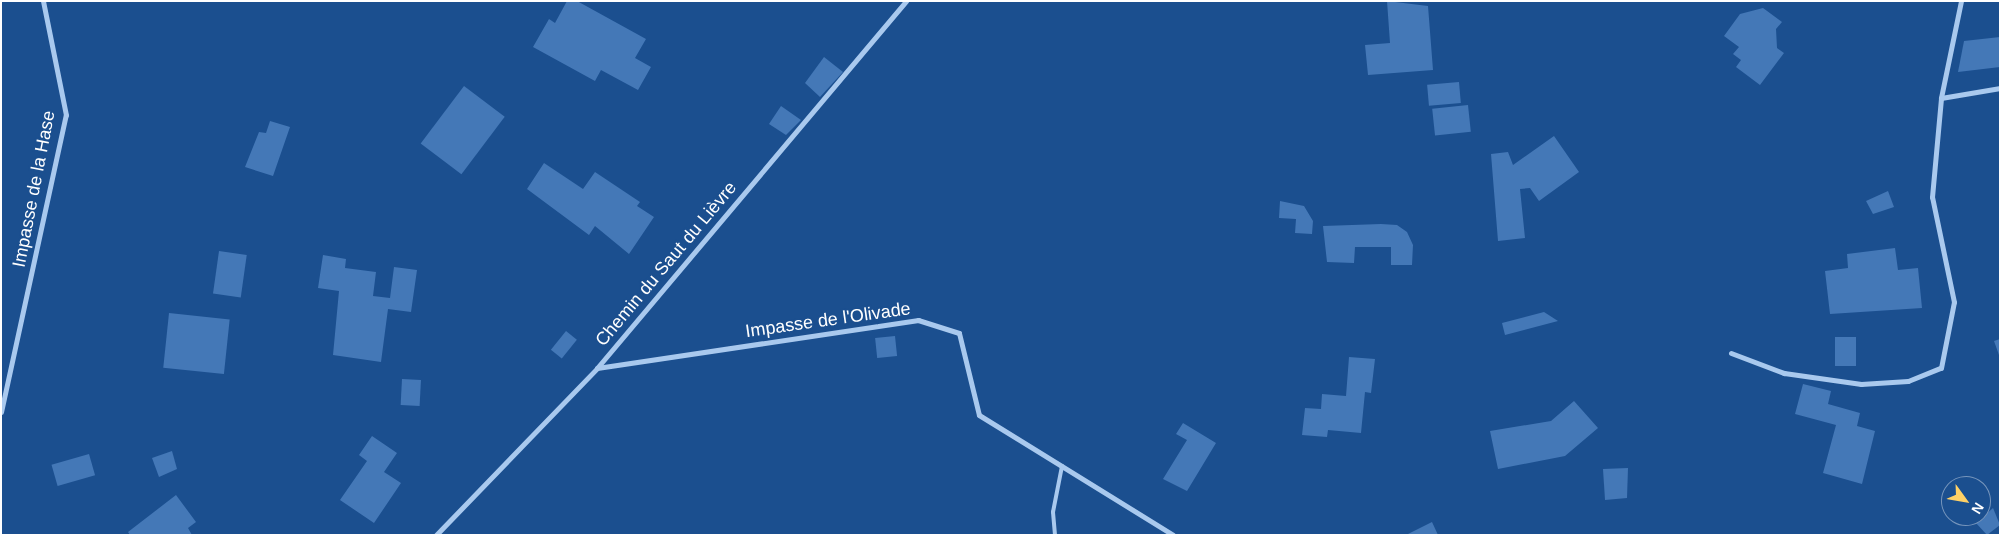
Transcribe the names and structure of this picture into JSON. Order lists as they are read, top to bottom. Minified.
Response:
{"streets":{"street":["Impasse de la Hase","Chemin du Saut du Lièvre","Impasse de l'Olivade"]},"crossings":[["Chemin du Saut du Lièvre","Impasse de l'Olivade"]],"north":"bottom right"}
